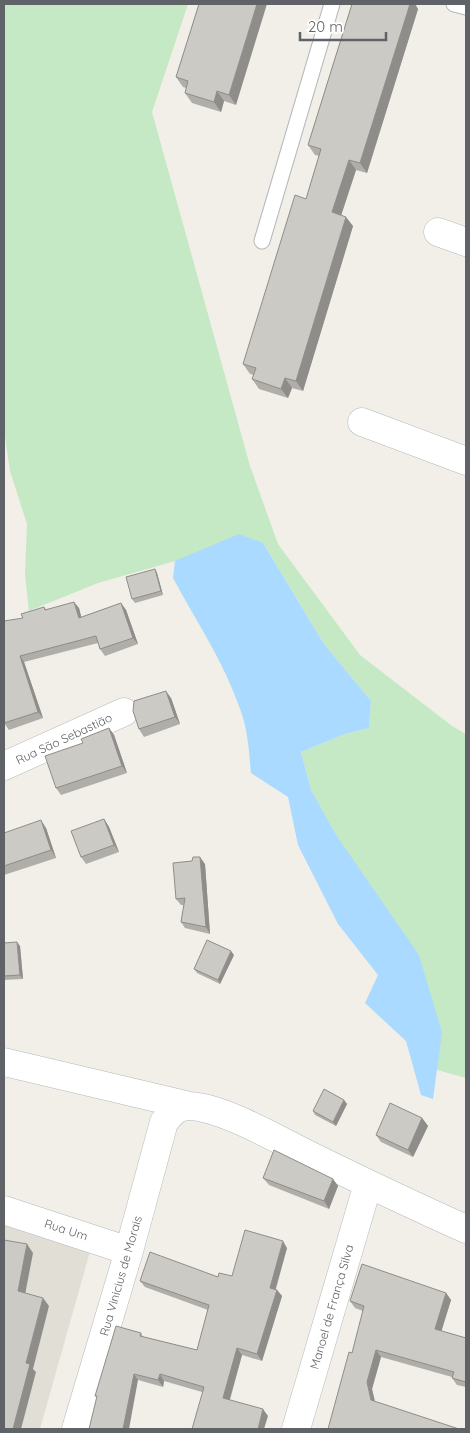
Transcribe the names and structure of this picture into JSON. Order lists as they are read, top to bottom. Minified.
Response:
{"streets":{"street":["Rua São Sebastião","Rua Um","Rua Vinicius de Morais","Manoel de França Silva"]},"crossings":[["Rua Um","Rua Vinicius de Morais"]],"scale_bar":"20 m"}
